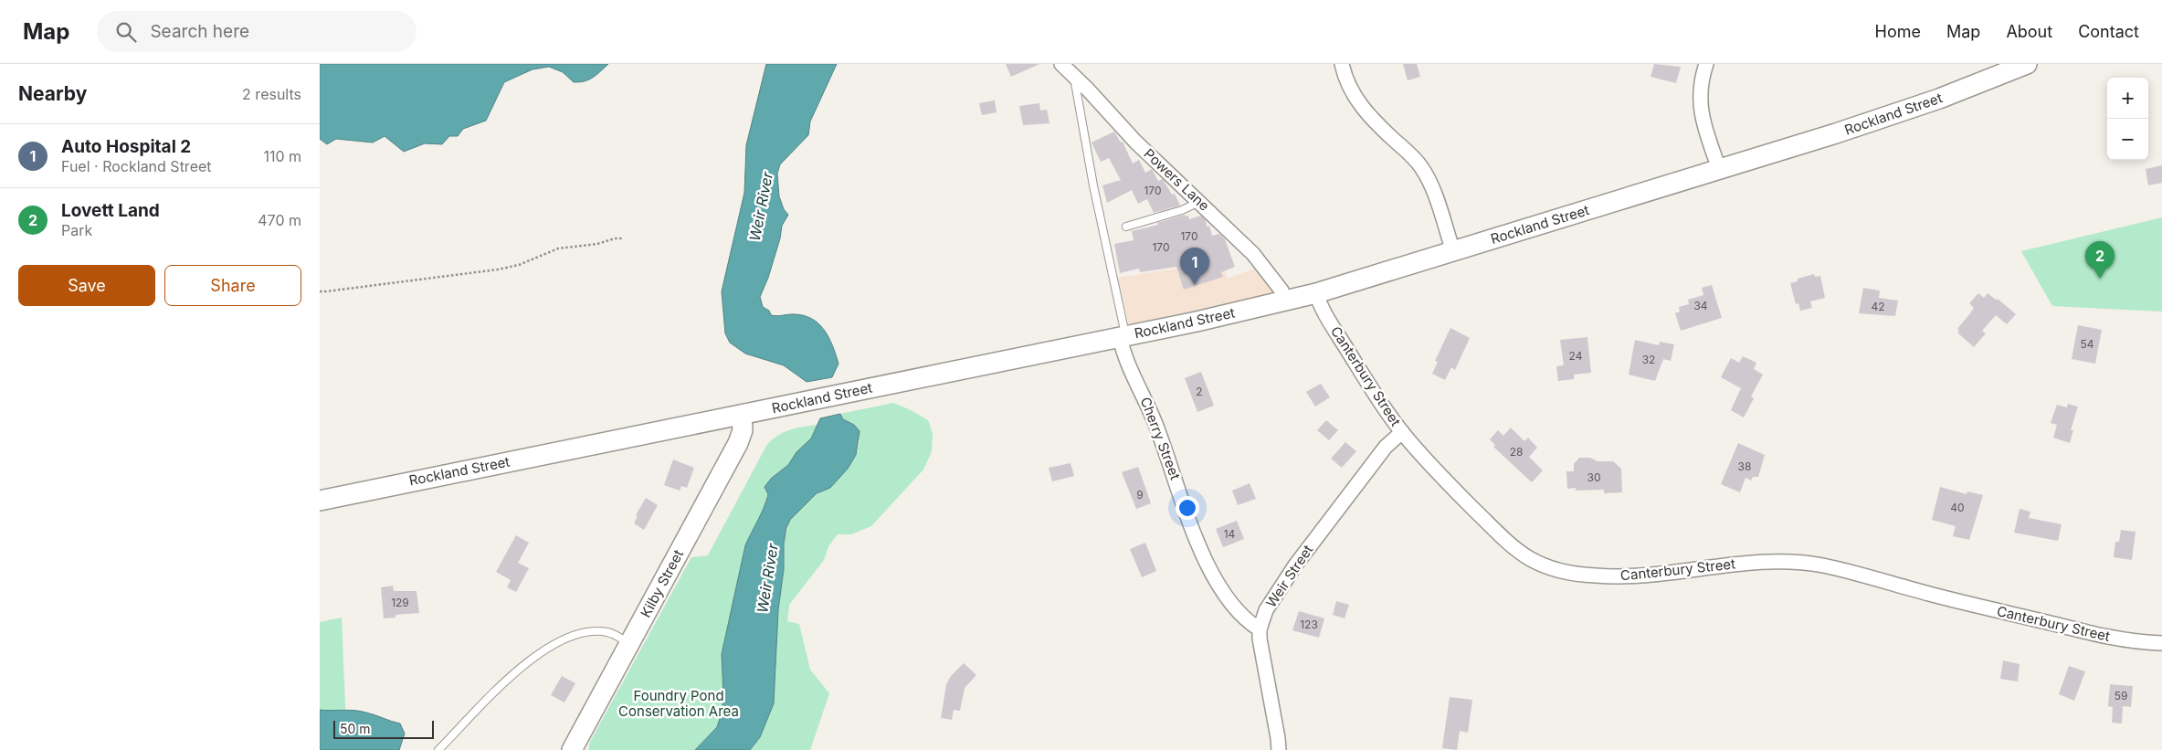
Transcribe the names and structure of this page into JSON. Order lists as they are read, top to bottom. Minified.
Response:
{"streets":{"main road":["Rockland Street","Kilby Street"],"street":["Powers Lane","Canterbury Street","Cherry Street","Weir Street"]},"crossings":[["Rockland Street","Powers Lane"],["Rockland Street","Canterbury Street"],["Rockland Street","Cherry Street"],["Rockland Street","Kilby Street"],["Canterbury Street","Weir Street"],["Cherry Street","Weir Street"]],"water":["Weir River"],"parks":["Foundry Pond Conservation Area"],"house_numbers":["170","170","170","34","42","54","24","32","2","28","38","30","9","40","14","129","123","59"],"scale_bar":"50 m","page":{"header":"Map","search":"Search here","nav":["Home","Map","About","Contact"],"heading":["Nearby","2 results"],"map_buttons":["+","−"],"list":[{"mark":"1","name":"Auto Hospital 2","note":"Fuel · Rockland Street","value":"110 m"},{"mark":"2","name":"Lovett Land","note":"Park","value":"470 m"}],"pins":["2","1"],"buttons":["Save","Share"],"scale":"50 m"}}
